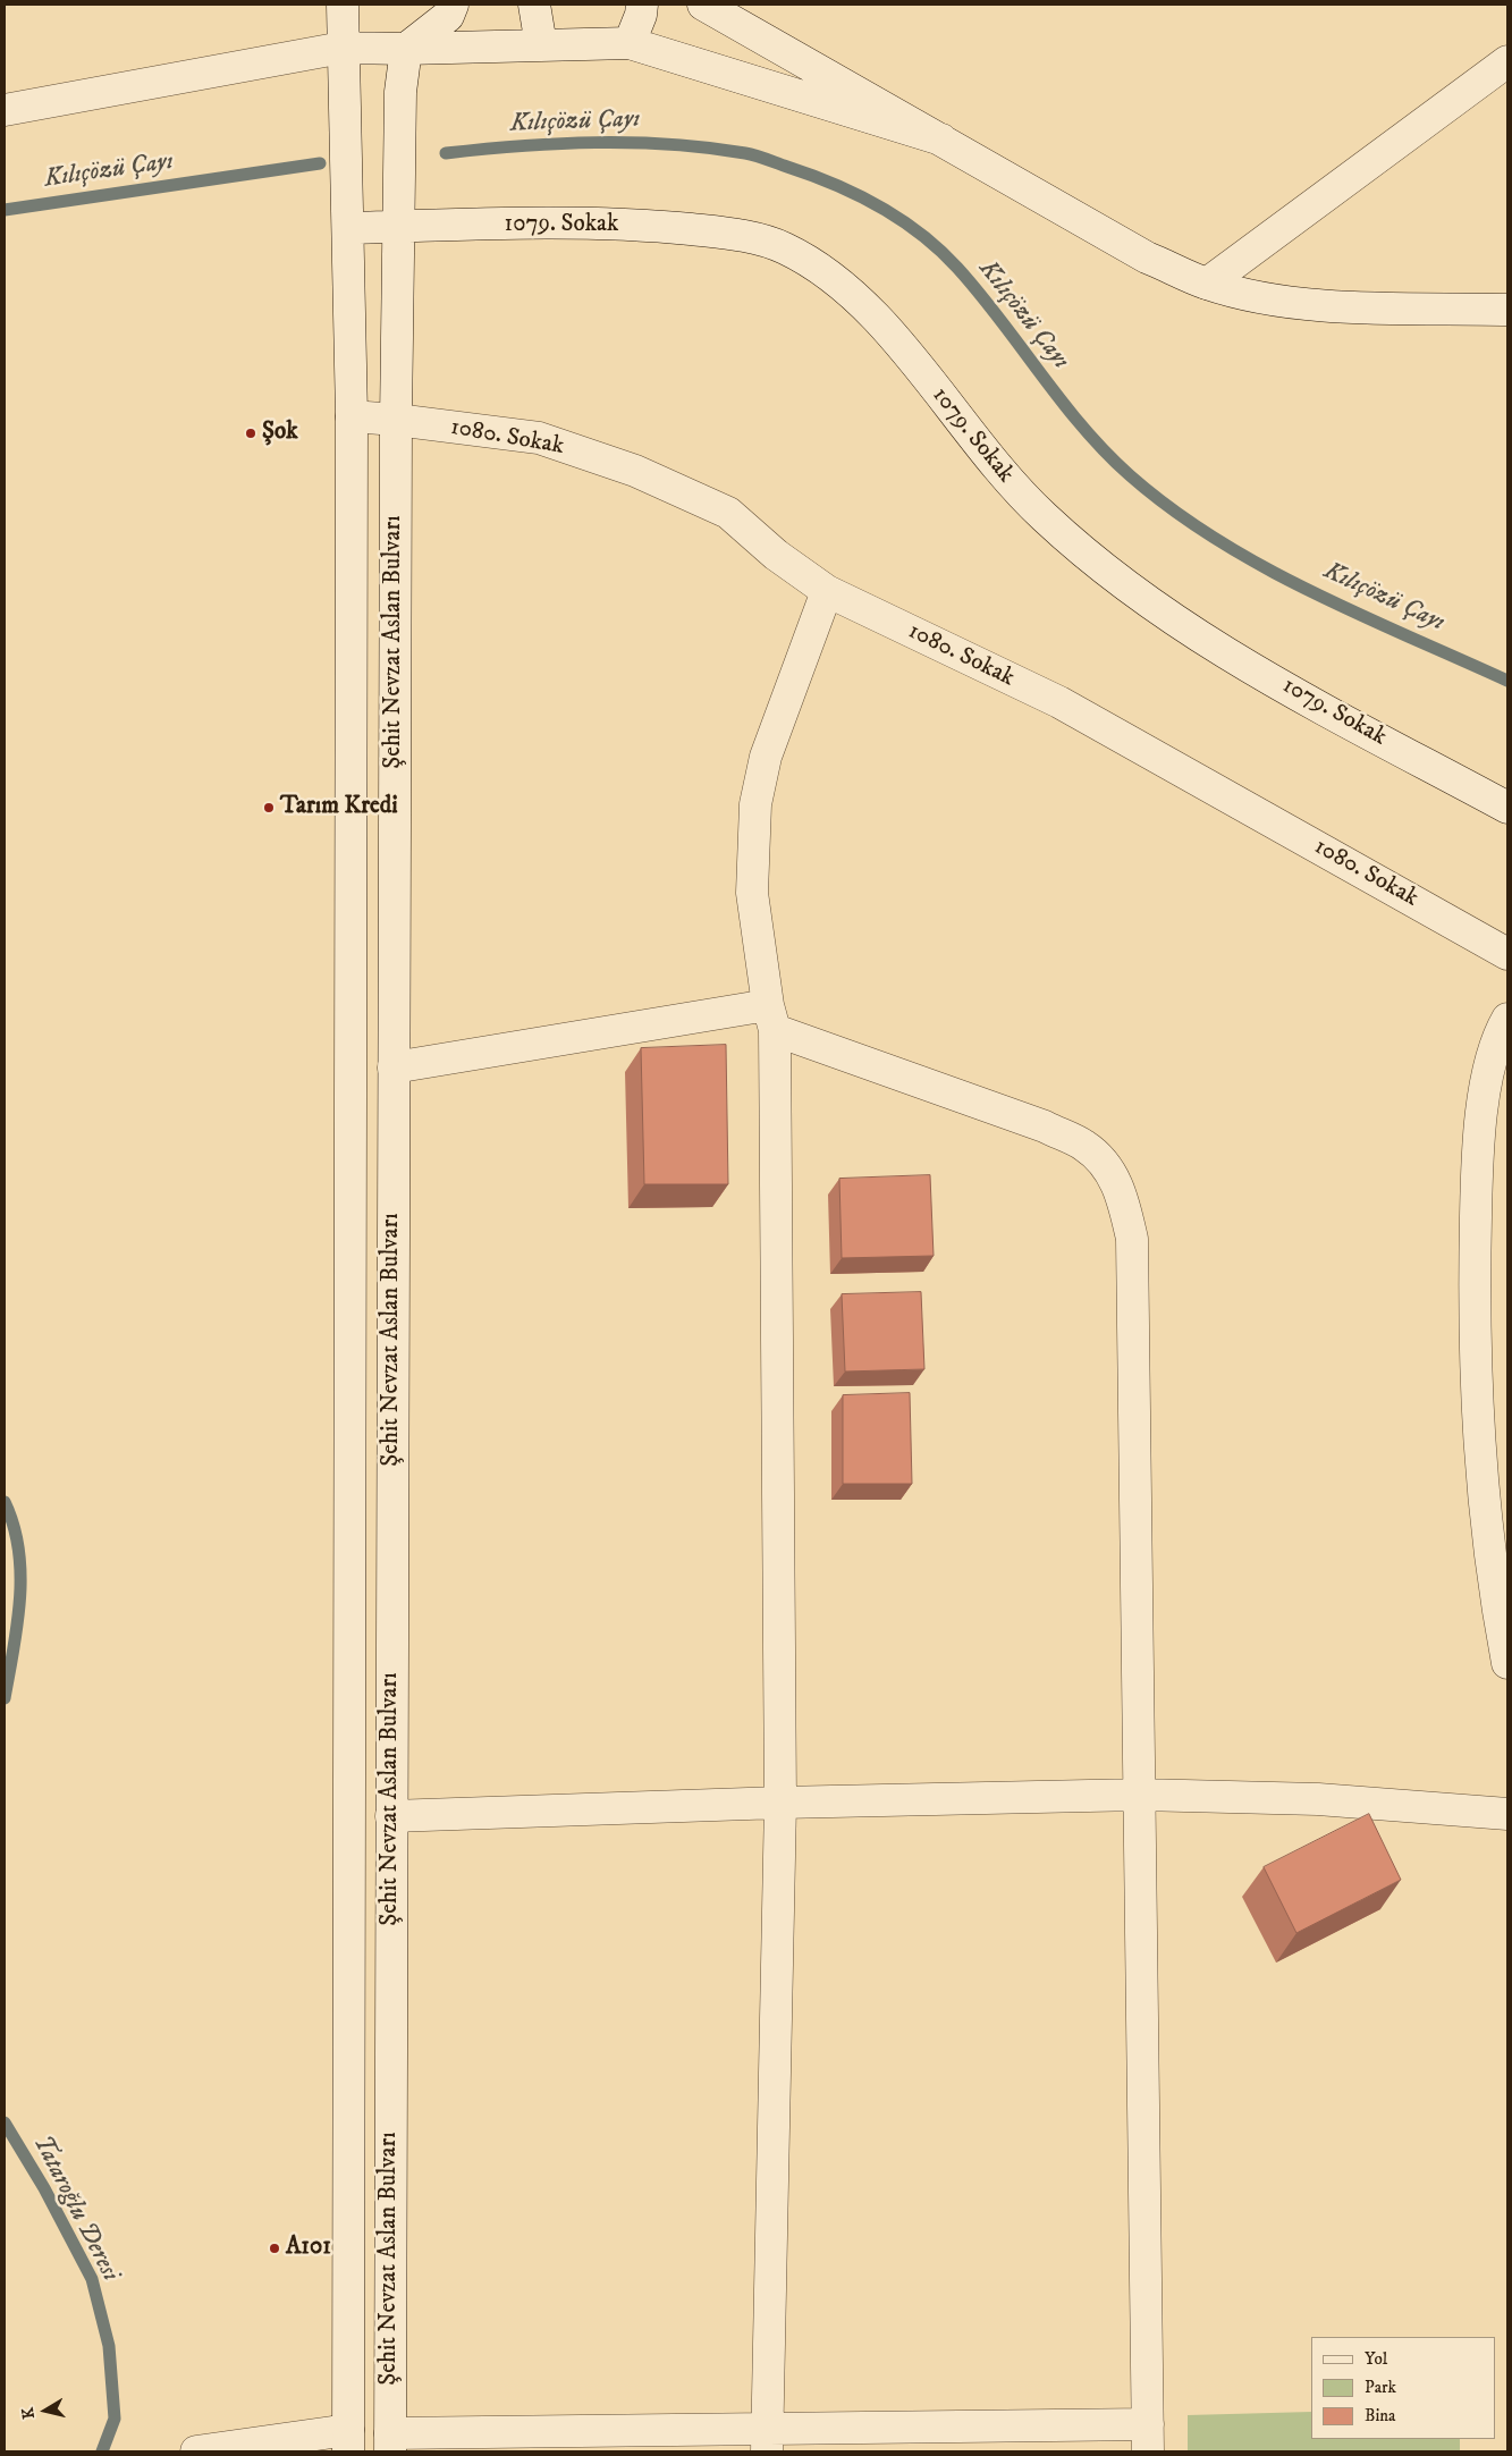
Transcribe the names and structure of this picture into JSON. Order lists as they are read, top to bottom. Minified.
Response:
{"streets":{"street":["1079. Sokak","1080. Sokak","Şehit Nevzat Aslan Bulvarı"]},"crossings":[["1079. Sokak","Şehit Nevzat Aslan Bulvarı"],["1080. Sokak","Şehit Nevzat Aslan Bulvarı"]],"water":["Kılıçözü Çayı","Tataroğlu Deresi"],"places":["Şok","Tarım Kredi","A101"],"legend":["Yol","Park","Bina"],"north":"left"}
